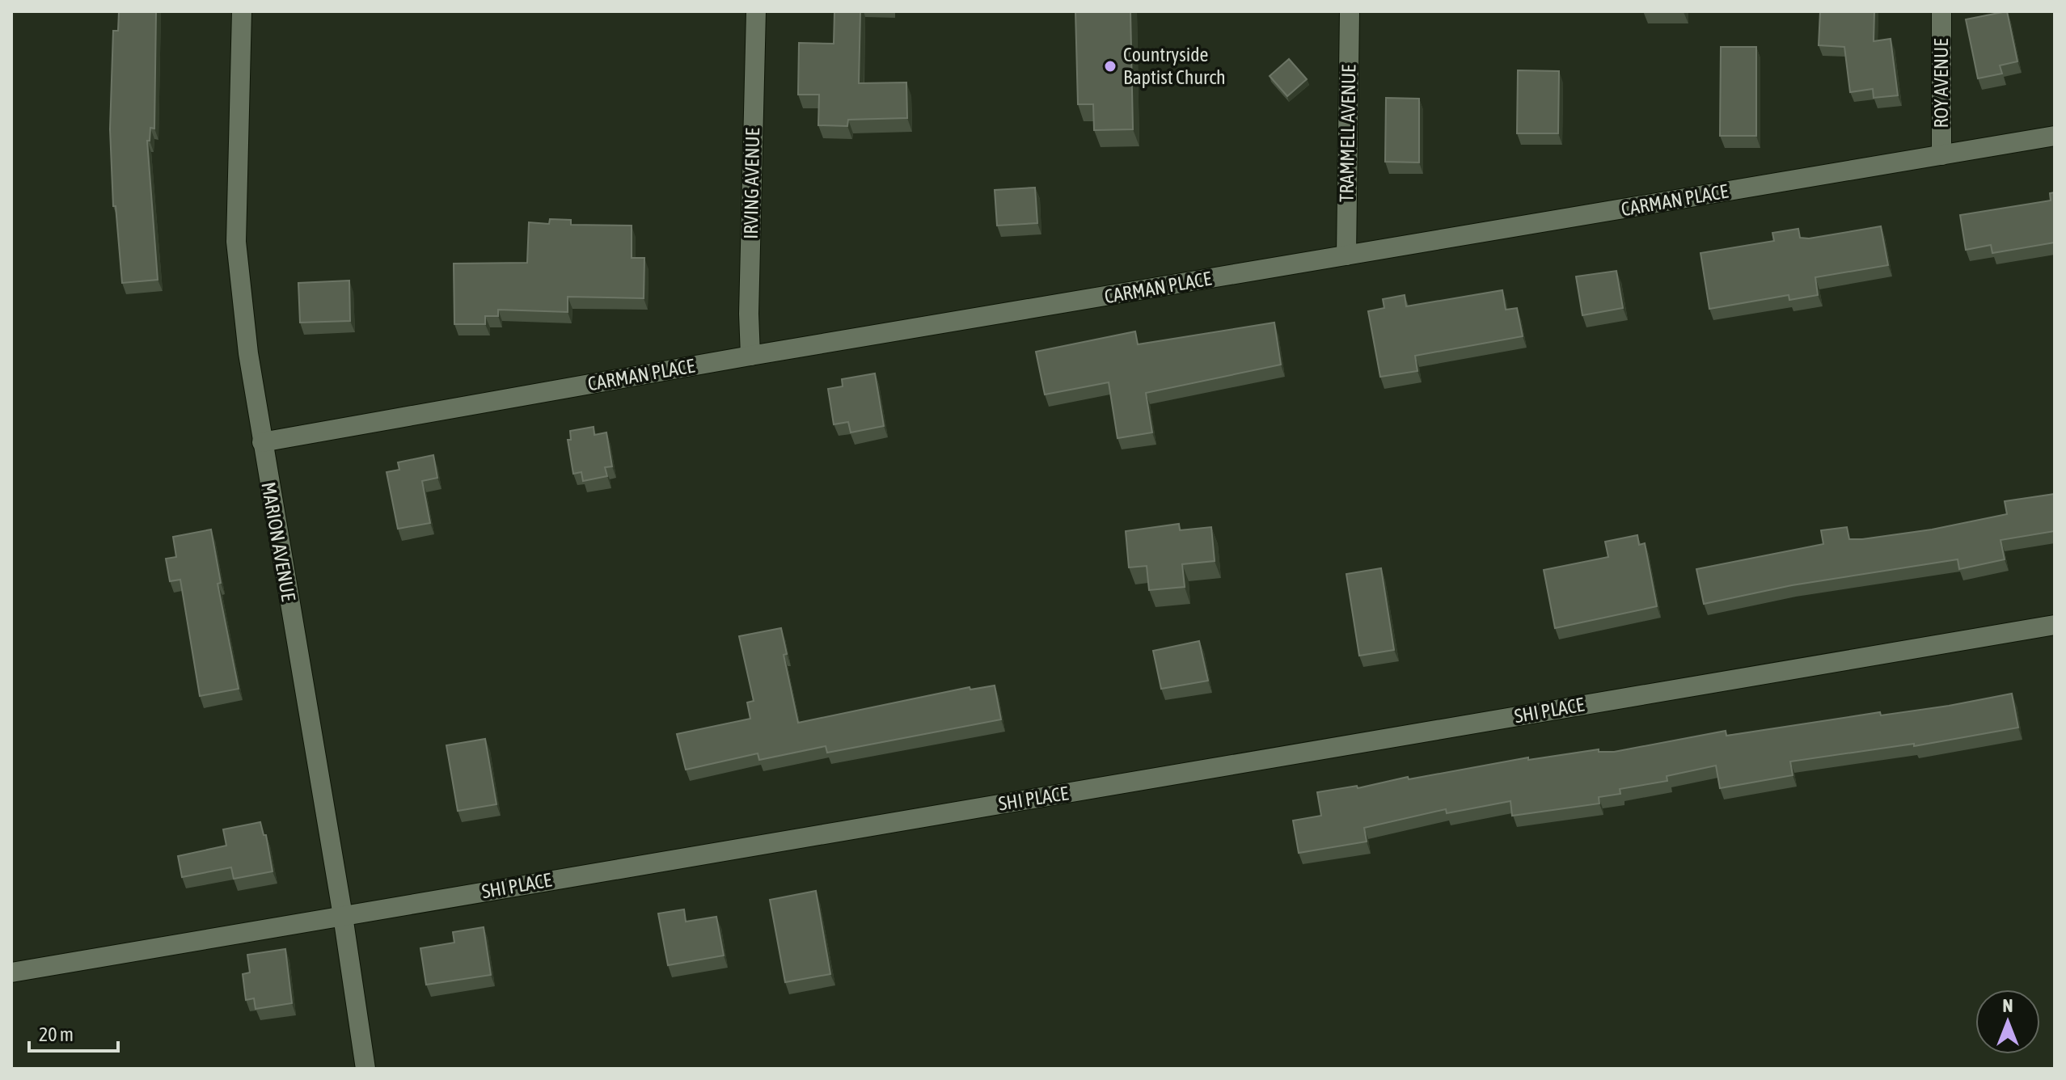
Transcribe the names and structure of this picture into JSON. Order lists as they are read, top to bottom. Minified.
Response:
{"streets":{"street":["ROY AVENUE","TRAMMELL AVENUE","IRVING AVENUE","CARMAN PLACE","MARION AVENUE","SHI PLACE"]},"crossings":[["ROY AVENUE","CARMAN PLACE"],["TRAMMELL AVENUE","CARMAN PLACE"],["IRVING AVENUE","CARMAN PLACE"],["CARMAN PLACE","MARION AVENUE"],["MARION AVENUE","SHI PLACE"]],"places":["Countryside Baptist Church"],"scale_bar":"20 m","north":"top"}
